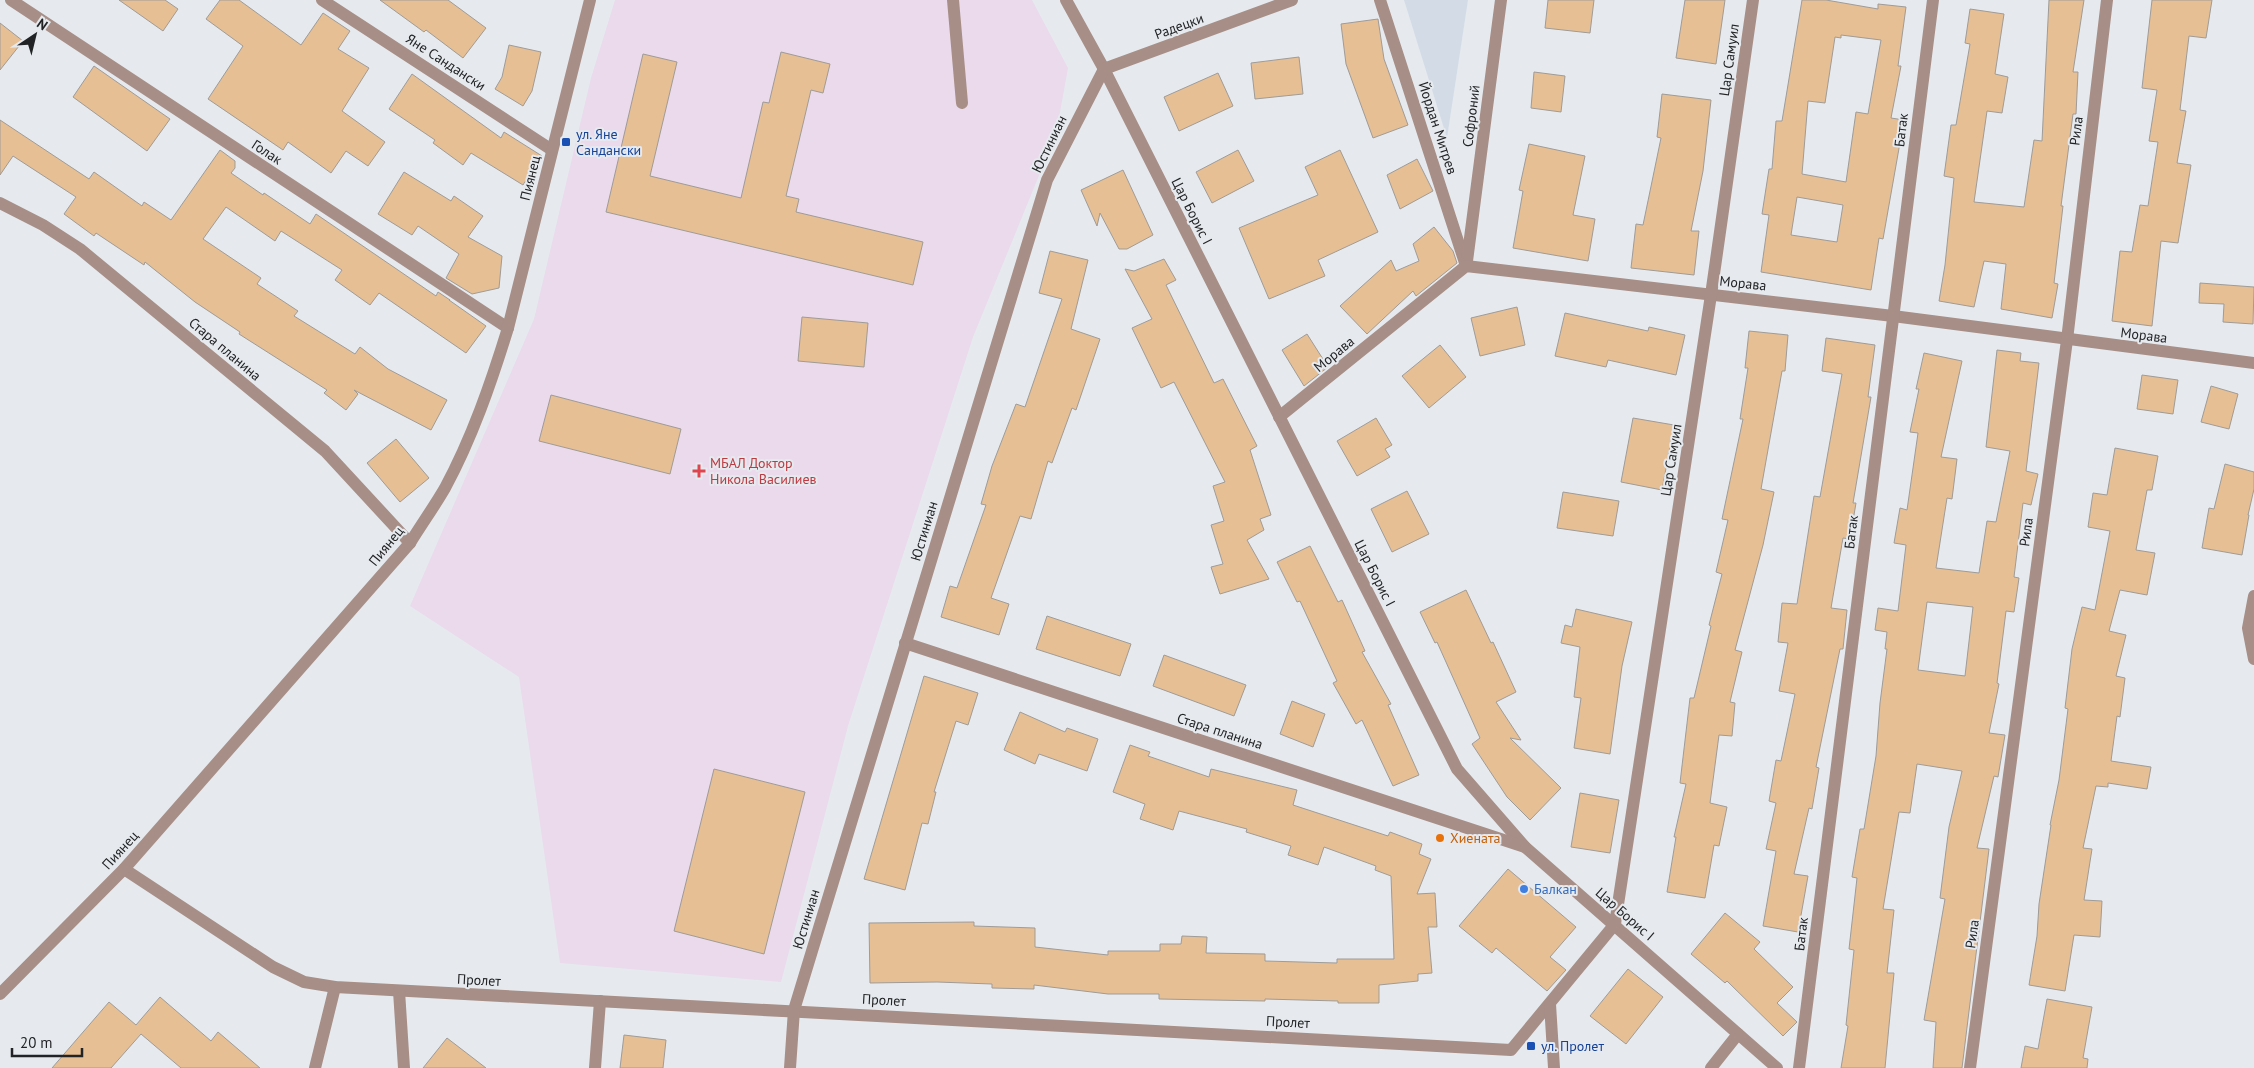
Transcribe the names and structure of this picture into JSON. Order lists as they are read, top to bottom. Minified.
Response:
{"streets":{"street":["Радецки","Цар Самуил","Яне Сандански","Софроний","Йордан Митрев","Батак","Рила","Юстиниан","Голак","Пиянец","Цар Борис I","Морава","Стара планина","Пролет"]},"crossings":[["Радецки","Юстиниан"],["Радецки","Цар Борис I"],["Цар Самуил","Цар Борис I"],["Цар Самуил","Морава"],["Цар Самуил","Пролет"],["Яне Сандански","Пиянец"],["Софроний","Йордан Митрев"],["Софроний","Морава"],["Йордан Митрев","Морава"],["Батак","Морава"],["Рила","Морава"],["Юстиниан","Цар Борис I"],["Юстиниан","Стара планина"],["Юстиниан","Пролет"],["Голак","Пиянец"],["Пиянец","Стара планина"],["Пиянец","Пролет"],["Цар Борис I","Морава"],["Цар Борис I","Стара планина"],["Цар Борис I","Пролет"]],"places":{"transit":["ул. Яне Сандански","ул. Пролет"],"health":["МБАЛ Доктор Никола Василиев"],"other":["Хиената","Балкан"]},"scale_bar":"20 m","north":"top right"}
